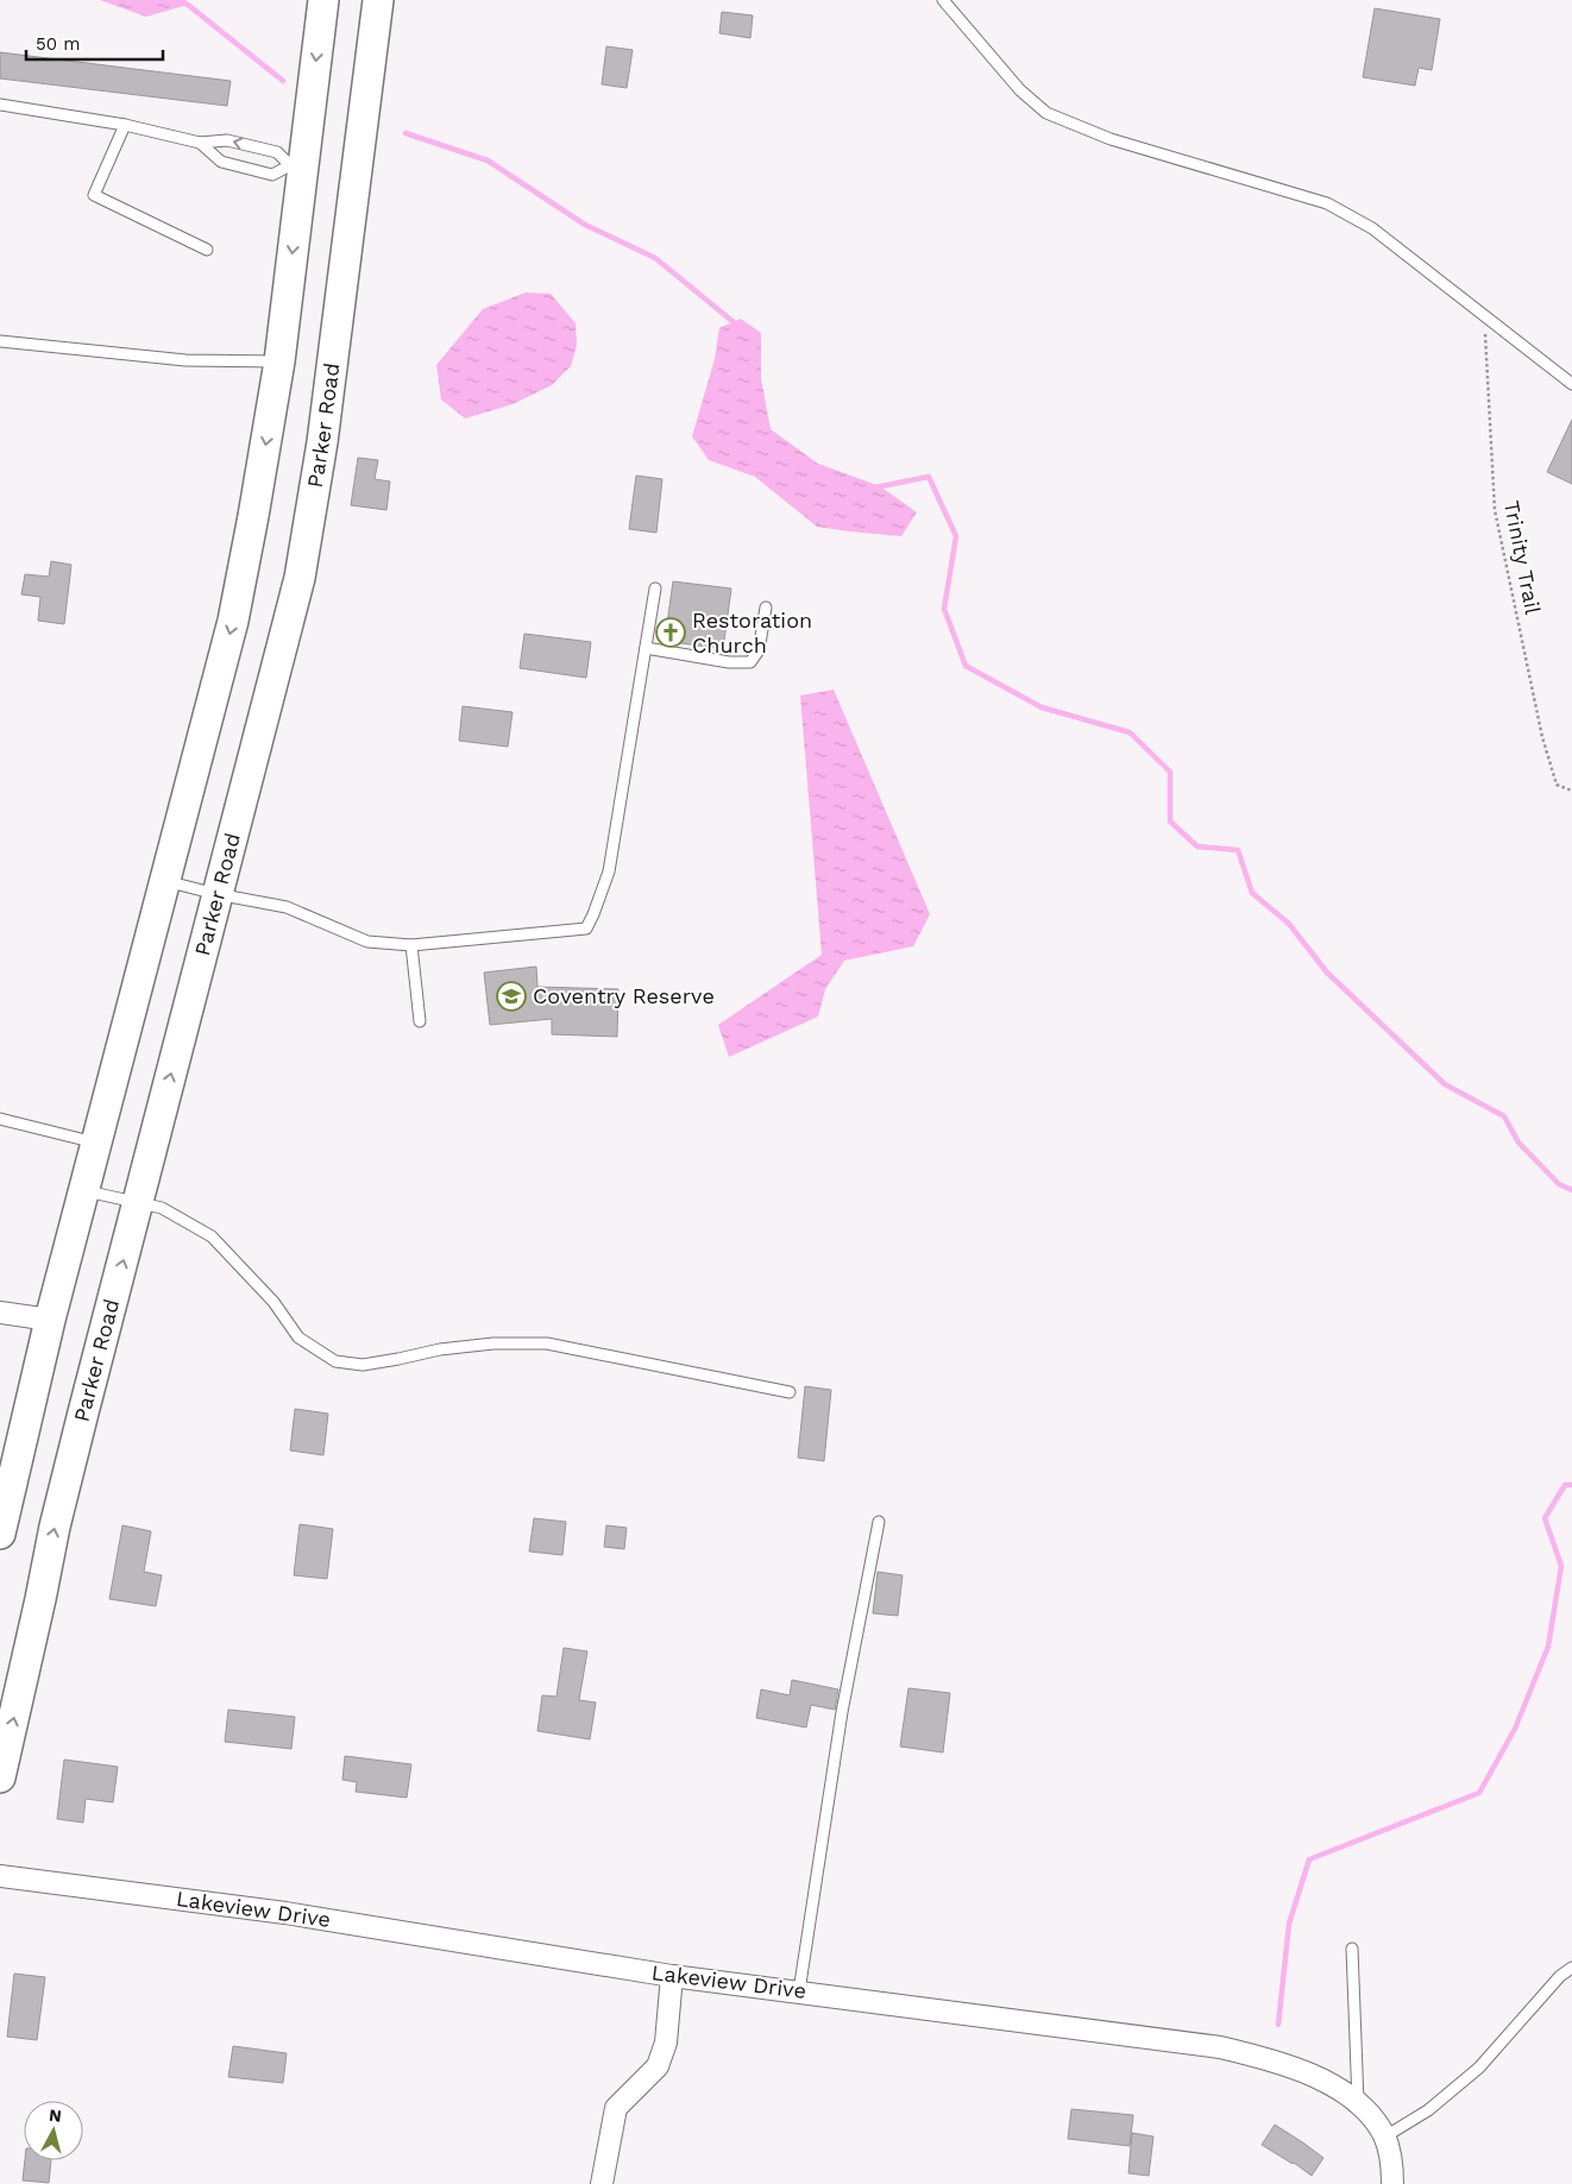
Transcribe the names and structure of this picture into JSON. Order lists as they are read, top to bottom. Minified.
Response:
{"streets":{"main road":["Parker Road"],"street":["Lakeview Drive"],"path":["Trinity Trail"]},"places":{"church":["Restoration Church"],"school or university":["Coventry Reserve"]},"scale_bar":"50 m","north":"top"}
